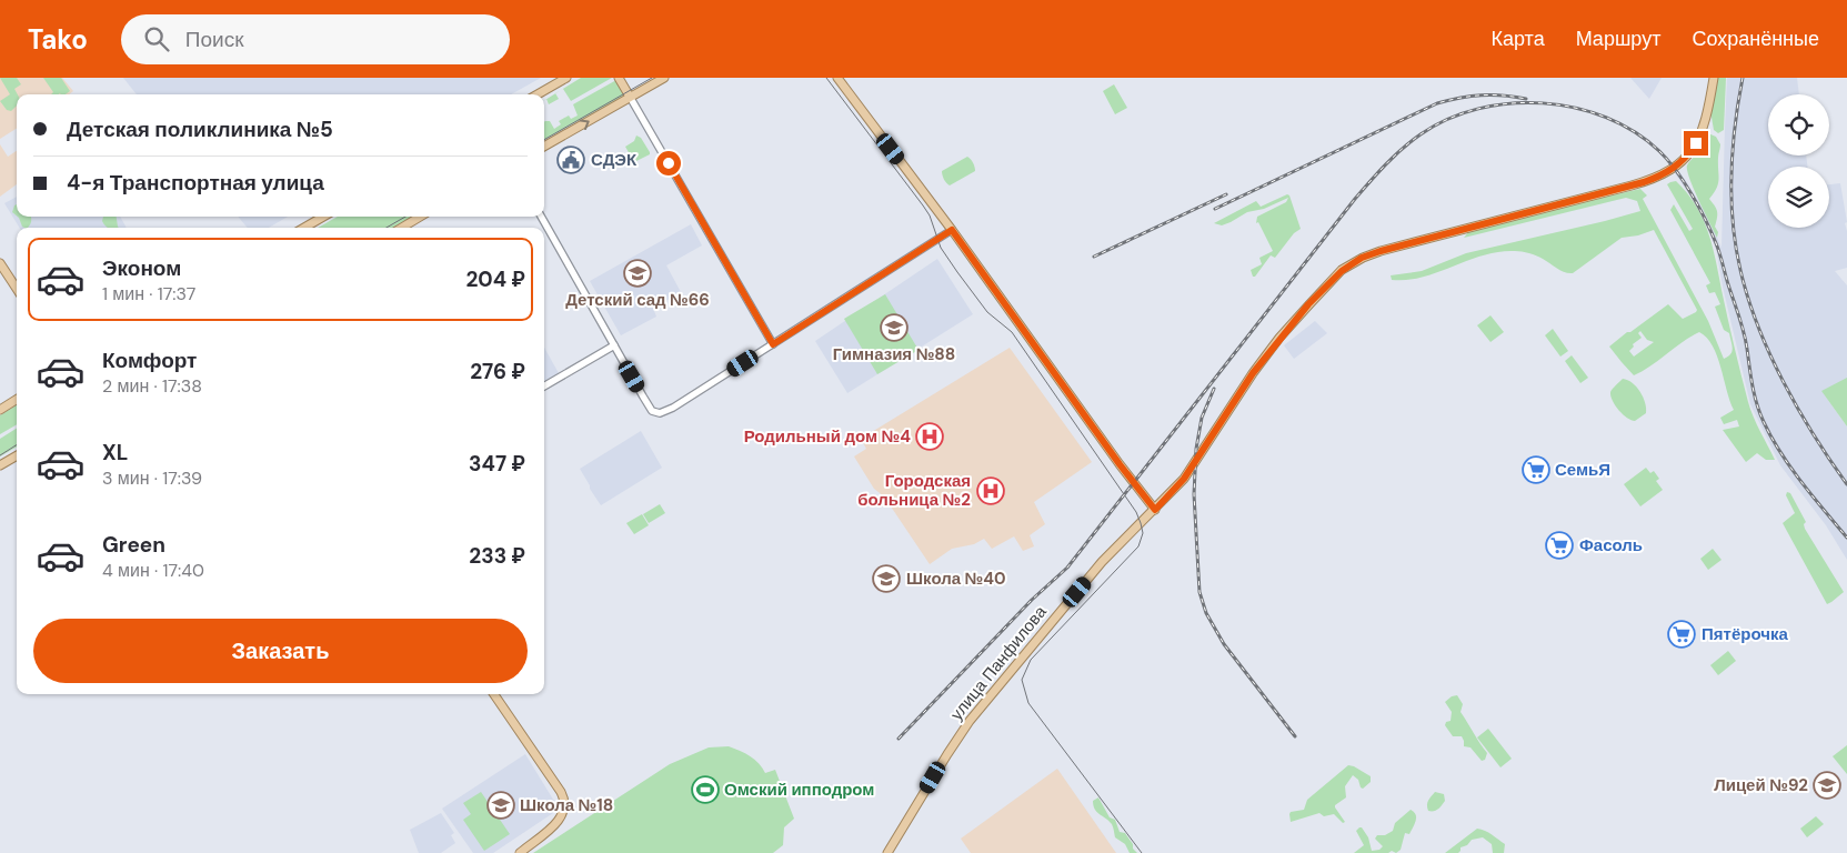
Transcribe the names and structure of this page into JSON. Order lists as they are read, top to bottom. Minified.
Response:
{"streets":{"main road":["улица Панфилова"]},"places":{"public building":["СДЭК"],"school or university":["Детский сад №66","Гимназия №88","Школа №40","Лицей №92","Школа №18"],"hospital":["Родильный дом №4","Городская больница №2"],"supermarket":["СемьЯ","Фасоль","Пятёрочка"],"sports":["Омский ипподром"]},"page":{"header":"Tako","search":"Поиск","nav":["Карта","Маршрут","Сохранённые"],"banner":["Детская поликлиника №5","4-я Транспортная улица"],"list":[{"name":"Эконом","note":"1 мин · 17:37","value":"204 ₽"},{"name":"Комфорт","note":"2 мин · 17:38","value":"276 ₽"},{"name":"XL","note":"3 мин · 17:39","value":"347 ₽"},{"name":"Green","note":"4 мин · 17:40","value":"233 ₽"}],"buttons":"Заказать"}}
